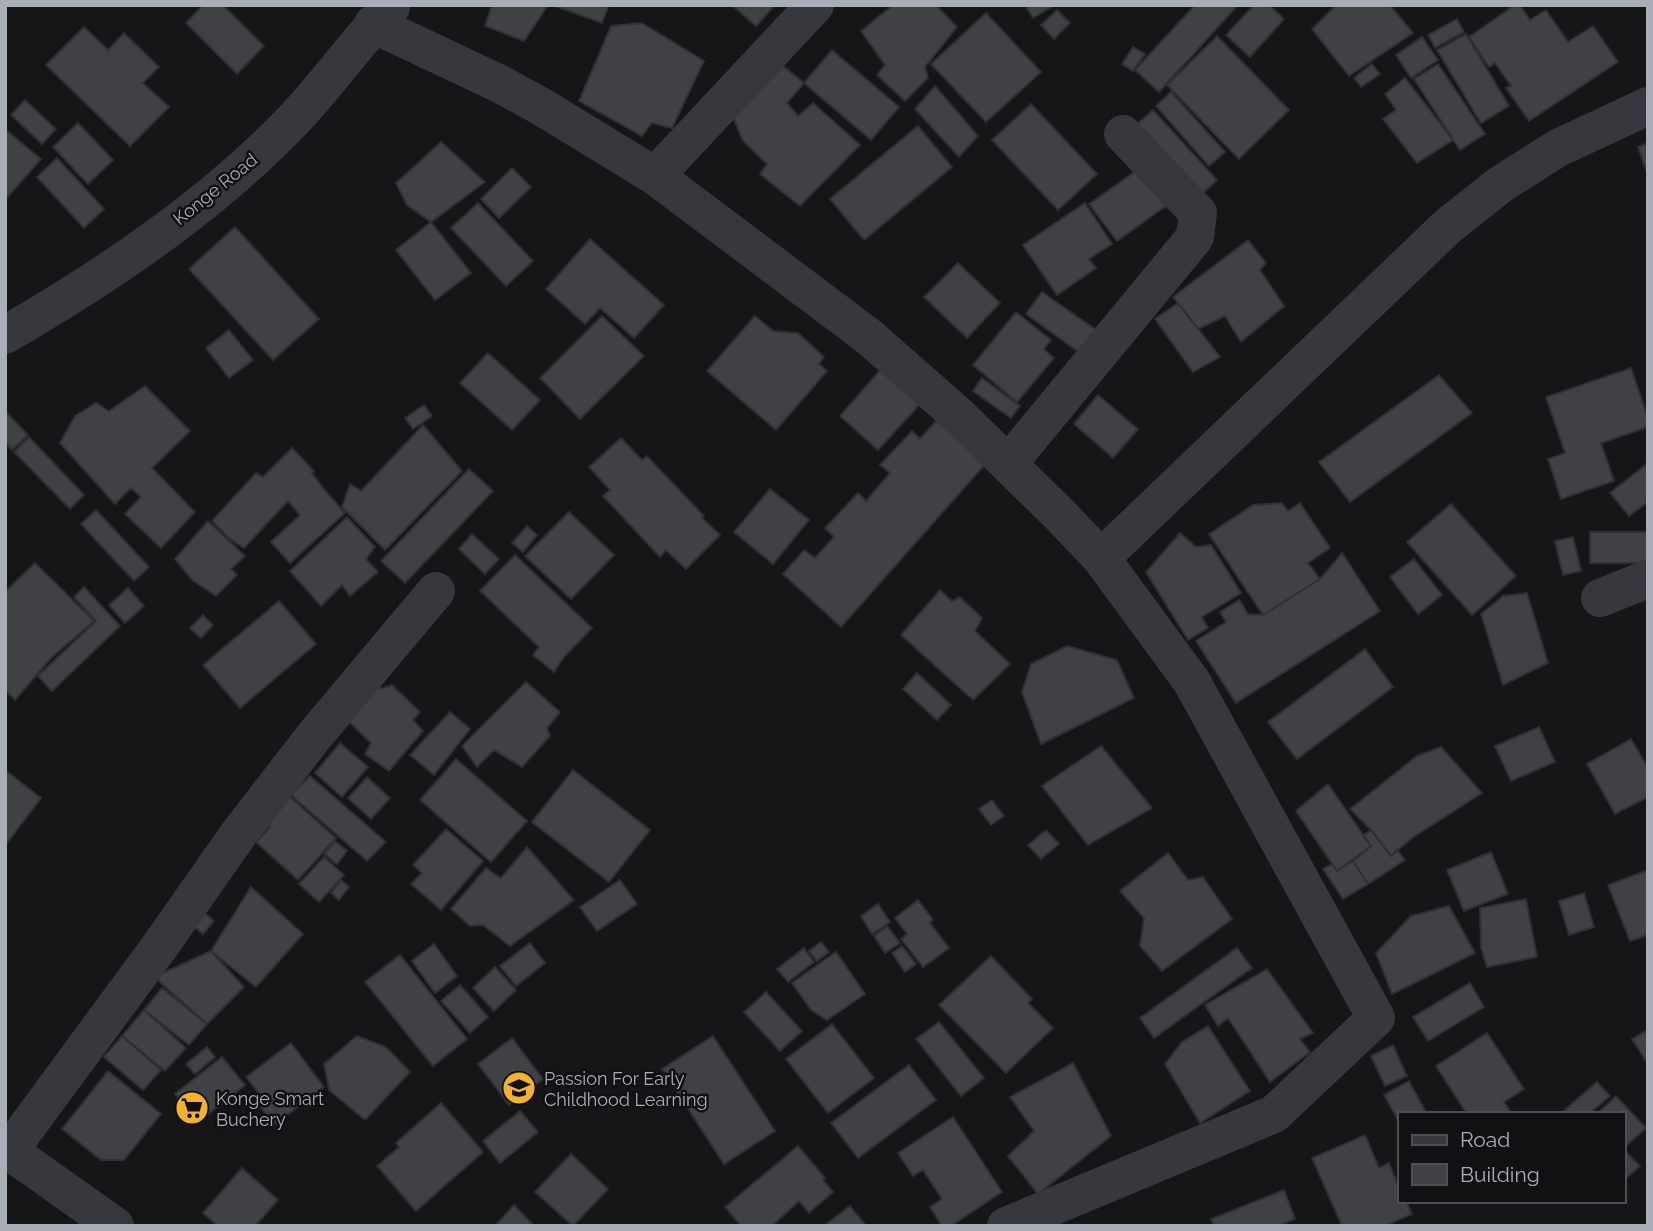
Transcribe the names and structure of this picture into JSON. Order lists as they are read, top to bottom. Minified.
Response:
{"streets":{"street":["Konge Road"]},"places":{"school or university":["Passion For Early Childhood Learning"],"supermarket":["Konge Smart Buchery"]},"legend":["Road","Building"]}
